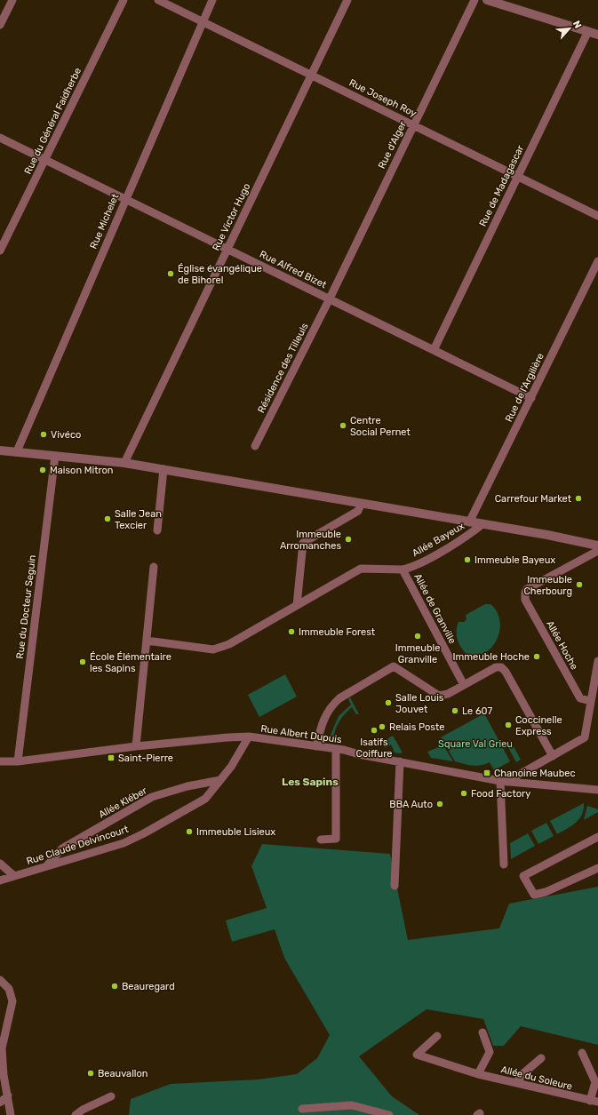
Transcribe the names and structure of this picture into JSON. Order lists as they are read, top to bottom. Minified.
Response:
{"streets":{"street":["Rue Joseph Roy","Rue du Général Faidherbe","Rue d'Alger","Rue de Madagascar","Rue Victor Hugo","Rue Michelet","Rue Alfred Bizet","Résidence des Tilleuls","Rue de l'Argilière","Allée Bayeux","Rue du Docteur Seguin","Allée de Granville","Allée Hoche","Rue Albert Dupuis","Allée Kléber","Rue Claude Delvincourt","Allée du Soleure"]},"crossings":[["Rue Joseph Roy","Rue d'Alger"],["Rue Joseph Roy","Rue de Madagascar"],["Rue Joseph Roy","Rue Victor Hugo"],["Rue Joseph Roy","Rue Michelet"],["Rue du Général Faidherbe","Rue Alfred Bizet"],["Rue d'Alger","Rue Alfred Bizet"],["Rue d'Alger","Résidence des Tilleuls"],["Rue de Madagascar","Rue Alfred Bizet"],["Rue Victor Hugo","Rue Alfred Bizet"],["Rue Michelet","Rue Alfred Bizet"],["Rue Alfred Bizet","Résidence des Tilleuls"],["Rue Alfred Bizet","Rue de l'Argilière"],["Allée Bayeux","Allée de Granville"],["Rue du Docteur Seguin","Rue Albert Dupuis"],["Rue Albert Dupuis","Rue Claude Delvincourt"],["Allée Kléber","Rue Claude Delvincourt"]],"districts":["Les Sapins"],"parks":["Square Val Grieu"],"places":{"other":["Église évangélique de Bihorel","Centre Social Pernet","Vivéco","Maison Mitron","Carrefour Market","Salle Jean Texcier","Immeuble Arromanches","Immeuble Bayeux","Immeuble Cherbourg","Immeuble Forest","Immeuble Granville","Immeuble Hoche","École Élémentaire les Sapins","Salle Louis Jouvet","Le 607","Coccinelle Express","Relais Poste","Isatifs Coiffure","Food Factory","BBA Auto","Immeuble Lisieux","Beauregard","Beauvallon"],"transit":["Saint-Pierre","Chanoine Maubec"]},"north":"top right"}
